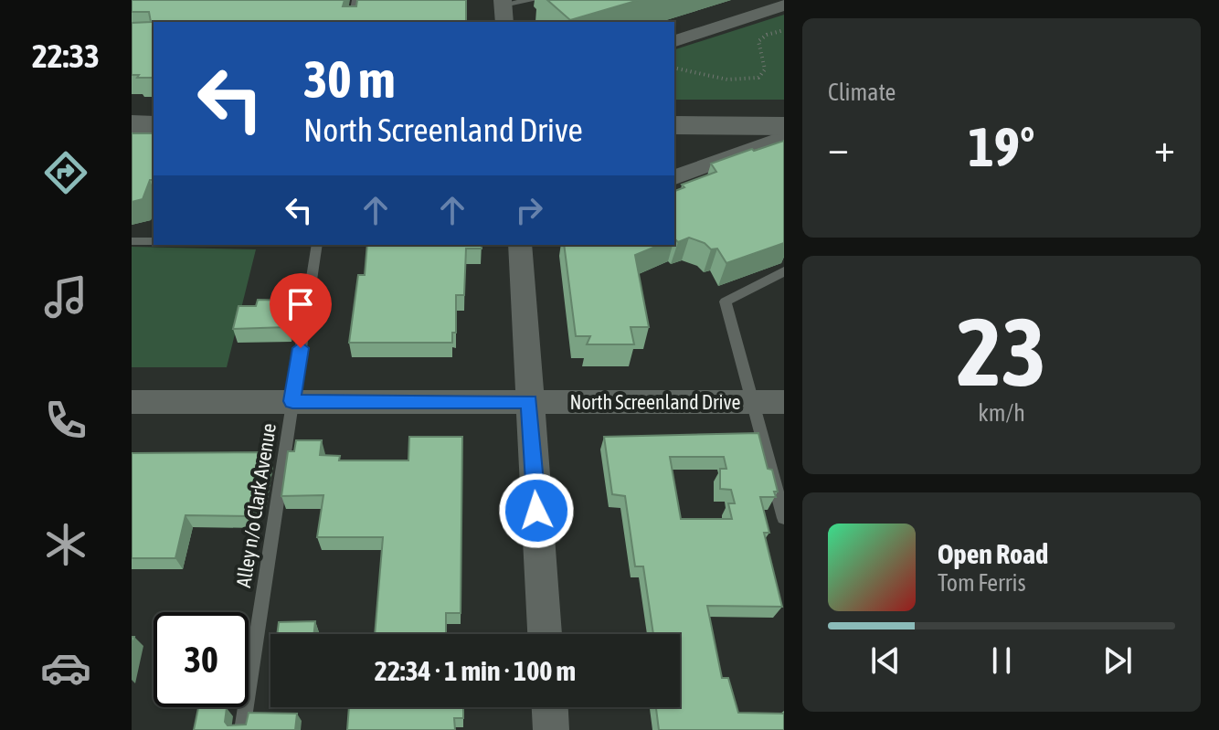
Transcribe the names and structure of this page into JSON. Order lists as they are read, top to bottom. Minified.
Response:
{"streets":{"street":["North Screenland Drive"],"lane":["Alley n/o Clark Avenue"]},"crossings":[["North Screenland Drive","Alley n/o Clark Avenue"]],"page":{"tabs":"22:33","tile":["Climate",["23","km/h"]],"turn":["30 m","North Screenland Drive"],"heat":["−","19°","+"],"song":["Open Road","Tom Ferris"],"limit":"30","trip":"22:34 · 1 min · 100 m"}}
